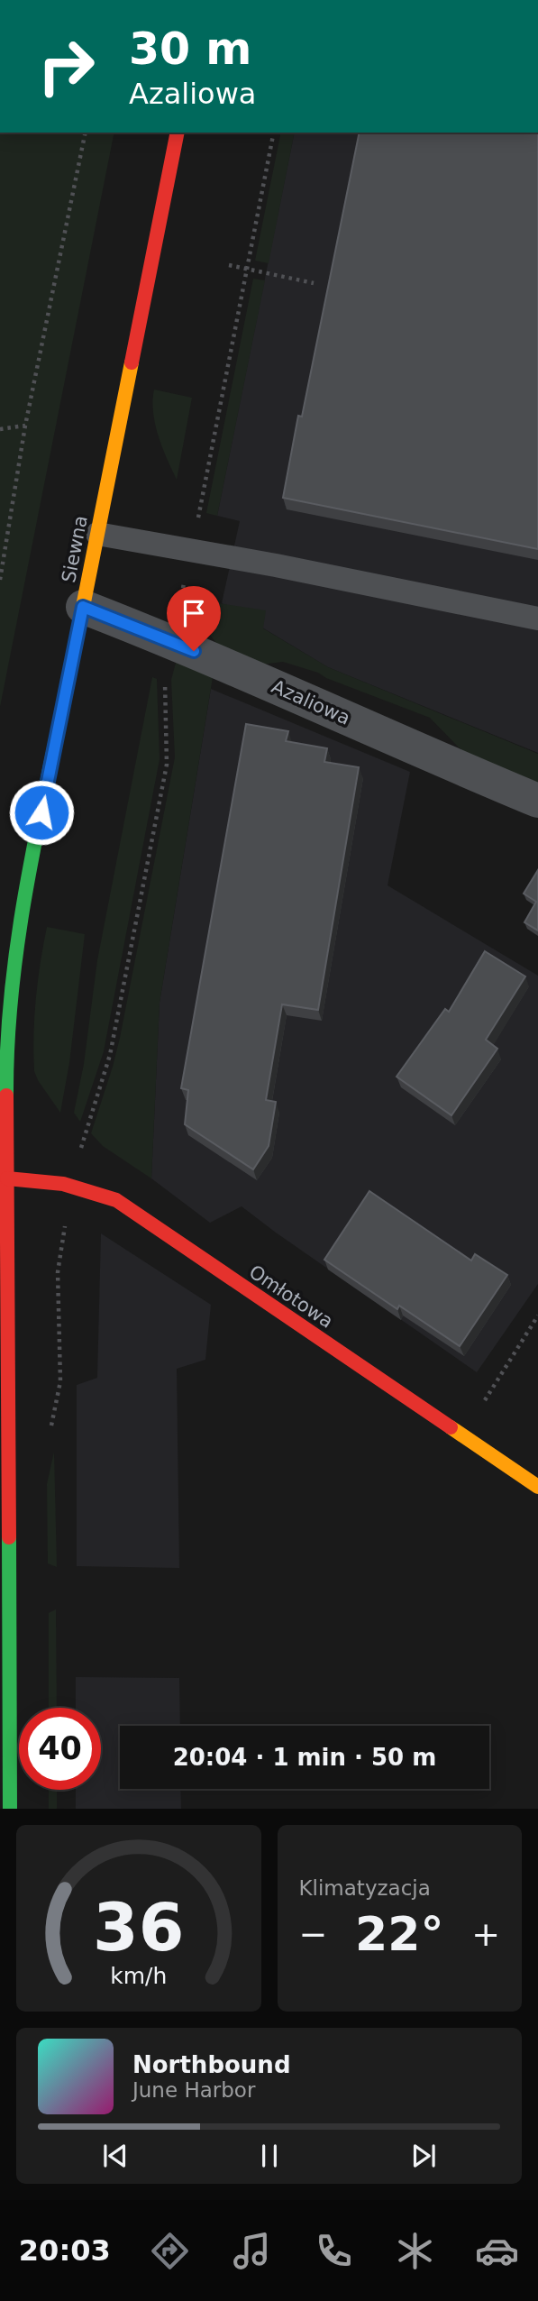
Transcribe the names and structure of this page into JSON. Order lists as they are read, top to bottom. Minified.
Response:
{"streets":{"street":["Siewna","Azaliowa","Omłotowa"]},"crossings":[["Siewna","Azaliowa"],["Siewna","Omłotowa"]],"page":{"turn":["30 m","Azaliowa"],"limit":"40","trip":"20:04 · 1 min · 50 m","tile":"Klimatyzacja","heat":["−","22°","+"],"song":["Northbound","June Harbor"],"tabs":"20:03","gauge":["36","km/h"]}}
